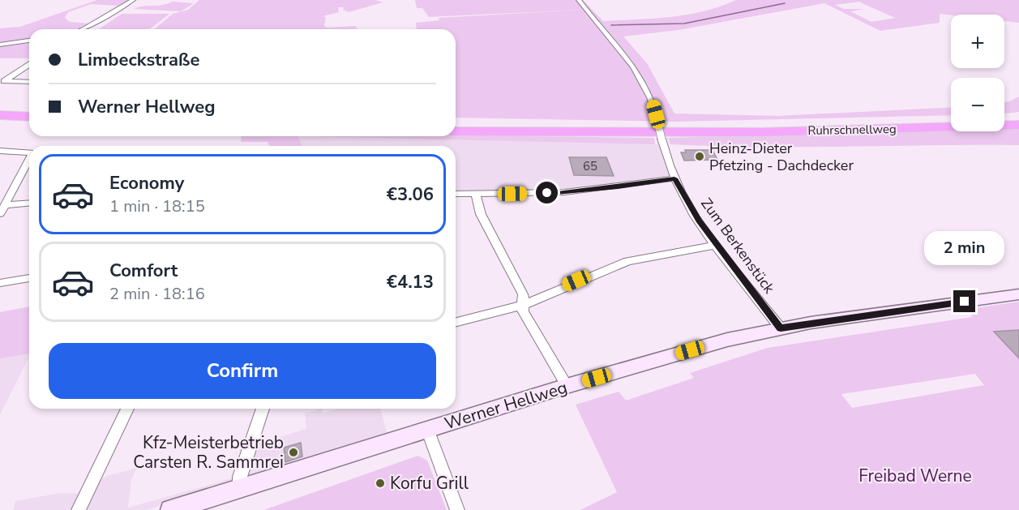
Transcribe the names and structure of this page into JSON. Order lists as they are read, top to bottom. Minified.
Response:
{"streets":{"highway":["Ruhrschnellweg"],"main road":["Werner Hellweg"],"street":["Zum Berkenstück"]},"crossings":[["Zum Berkenstück","Werner Hellweg"]],"parks":["Freibad Werne"],"places":["Heinz-Dieter Pfetzing - Dachdecker","Kfz-Meisterbetrieb Carsten R. Sammrei","Korfu Grill"],"house_numbers":["65"],"page":{"map_buttons":["+","−"],"banner":["Limbeckstraße","Werner Hellweg"],"list":[{"name":"Economy","note":"1 min · 18:15","value":"€3.06"},{"name":"Comfort","note":"2 min · 18:16","value":"€4.13"}],"bubble":"2 min","buttons":"Confirm"}}
